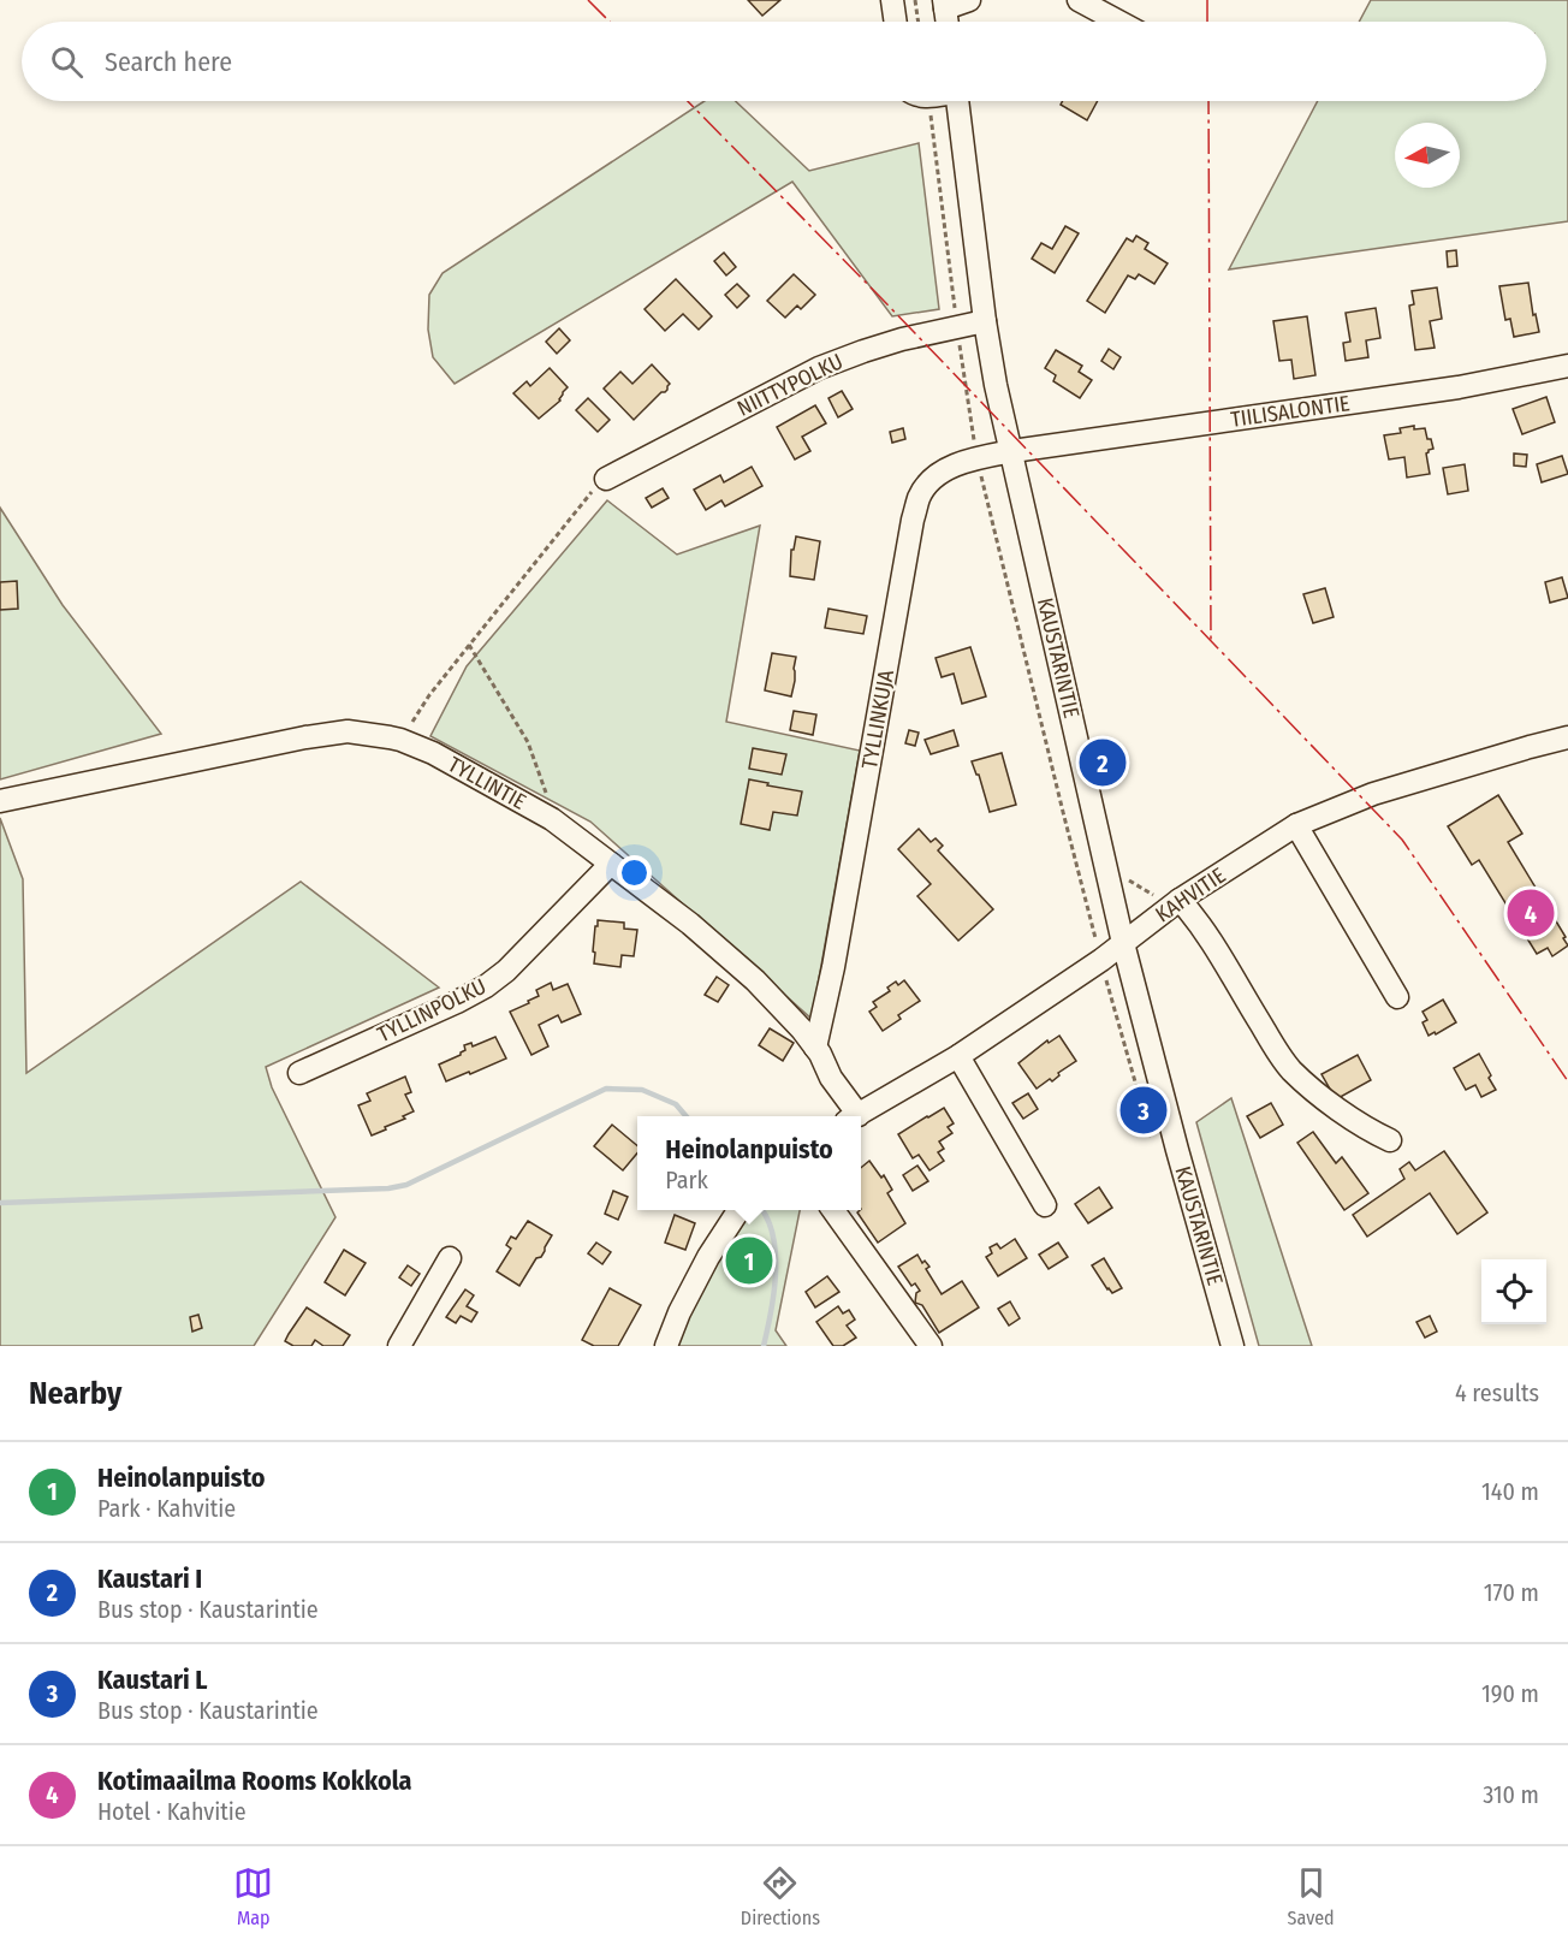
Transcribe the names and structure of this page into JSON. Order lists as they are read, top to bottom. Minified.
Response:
{"streets":{"street":["NIITTYPOLKU","TIILISALONTIE","KAUSTARINTIE","TYLLINKUJA","TYLLINTIE","KAHVITIE","TYLLINPOLKU"]},"crossings":[["NIITTYPOLKU","KAUSTARINTIE"],["TIILISALONTIE","KAUSTARINTIE"],["TIILISALONTIE","TYLLINKUJA"],["KAUSTARINTIE","TYLLINKUJA"],["KAUSTARINTIE","KAHVITIE"],["TYLLINKUJA","TYLLINTIE"],["TYLLINTIE","TYLLINPOLKU"]],"north":"left","page":{"search":"Search here","pins":["2","4","3","1"],"popup":["Heinolanpuisto","Park"],"heading":["Nearby","4 results"],"list":[{"mark":"1","name":"Heinolanpuisto","note":"Park · Kahvitie","value":"140 m"},{"mark":"2","name":"Kaustari I","note":"Bus stop · Kaustarintie","value":"170 m"},{"mark":"3","name":"Kaustari L","note":"Bus stop · Kaustarintie","value":"190 m"},{"mark":"4","name":"Kotimaailma Rooms Kokkola","note":"Hotel · Kahvitie","value":"310 m"}],"nav":["Map","Directions","Saved"]}}
